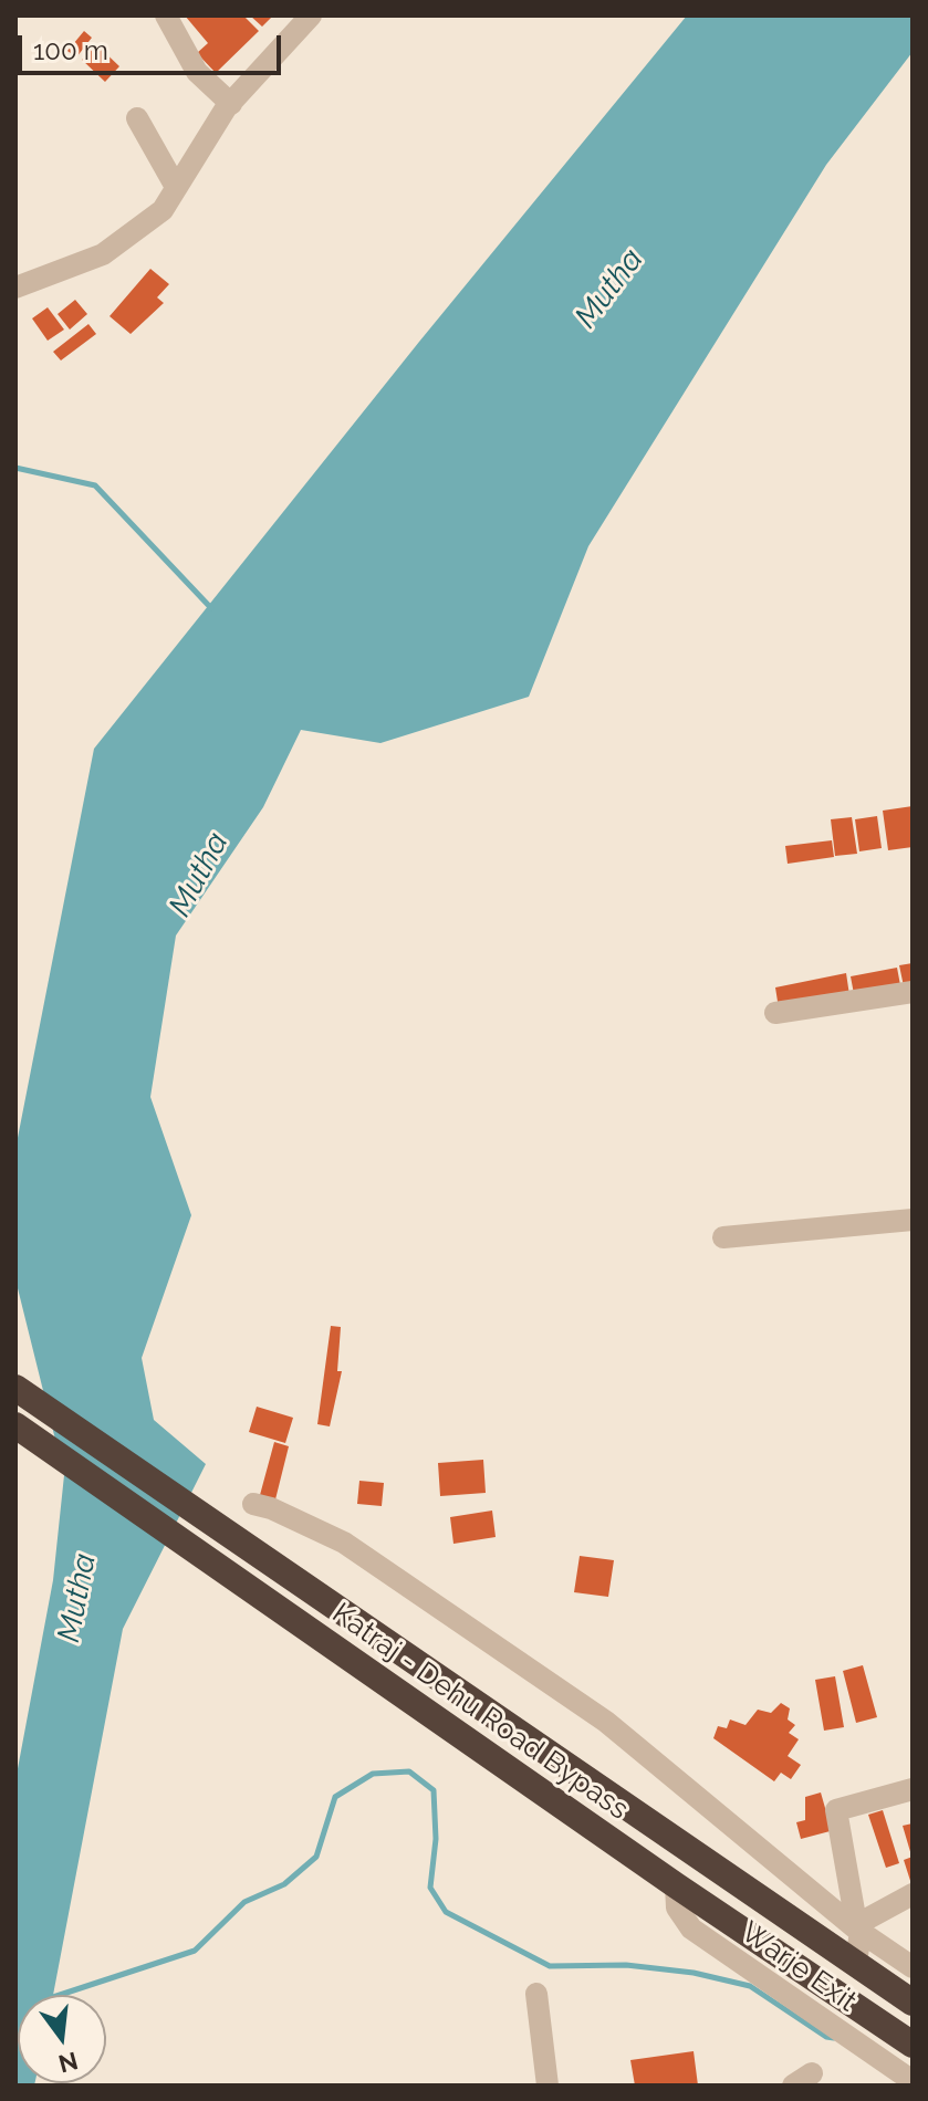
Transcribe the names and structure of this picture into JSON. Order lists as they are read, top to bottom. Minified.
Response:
{"streets":{"highway":["Katraj - Dehu Road Bypass"],"street":["Warje Exit"]},"crossings":[["Katraj - Dehu Road Bypass","Warje Exit"]],"water":["Mutha"],"scale_bar":"100 m","north":"bottom"}
